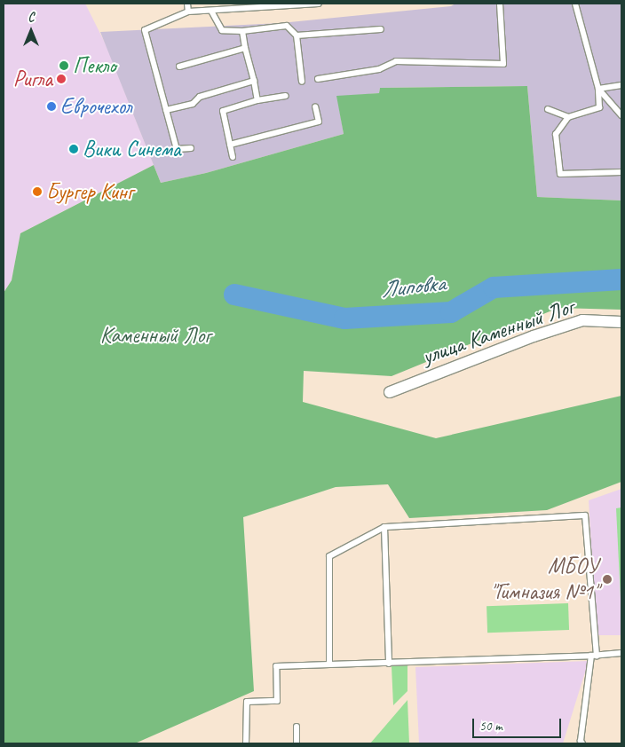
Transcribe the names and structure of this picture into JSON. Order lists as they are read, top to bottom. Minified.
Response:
{"streets":{"street":["улица Каменный Лог"]},"water":["Липовка"],"parks":["Каменный Лог"],"places":["Пекло","Ригла","Еврочехол","Вики Синема","Бургер Кинг","МБОУ \"Гимназия №1\""],"scale_bar":"50 m","north":"top"}
